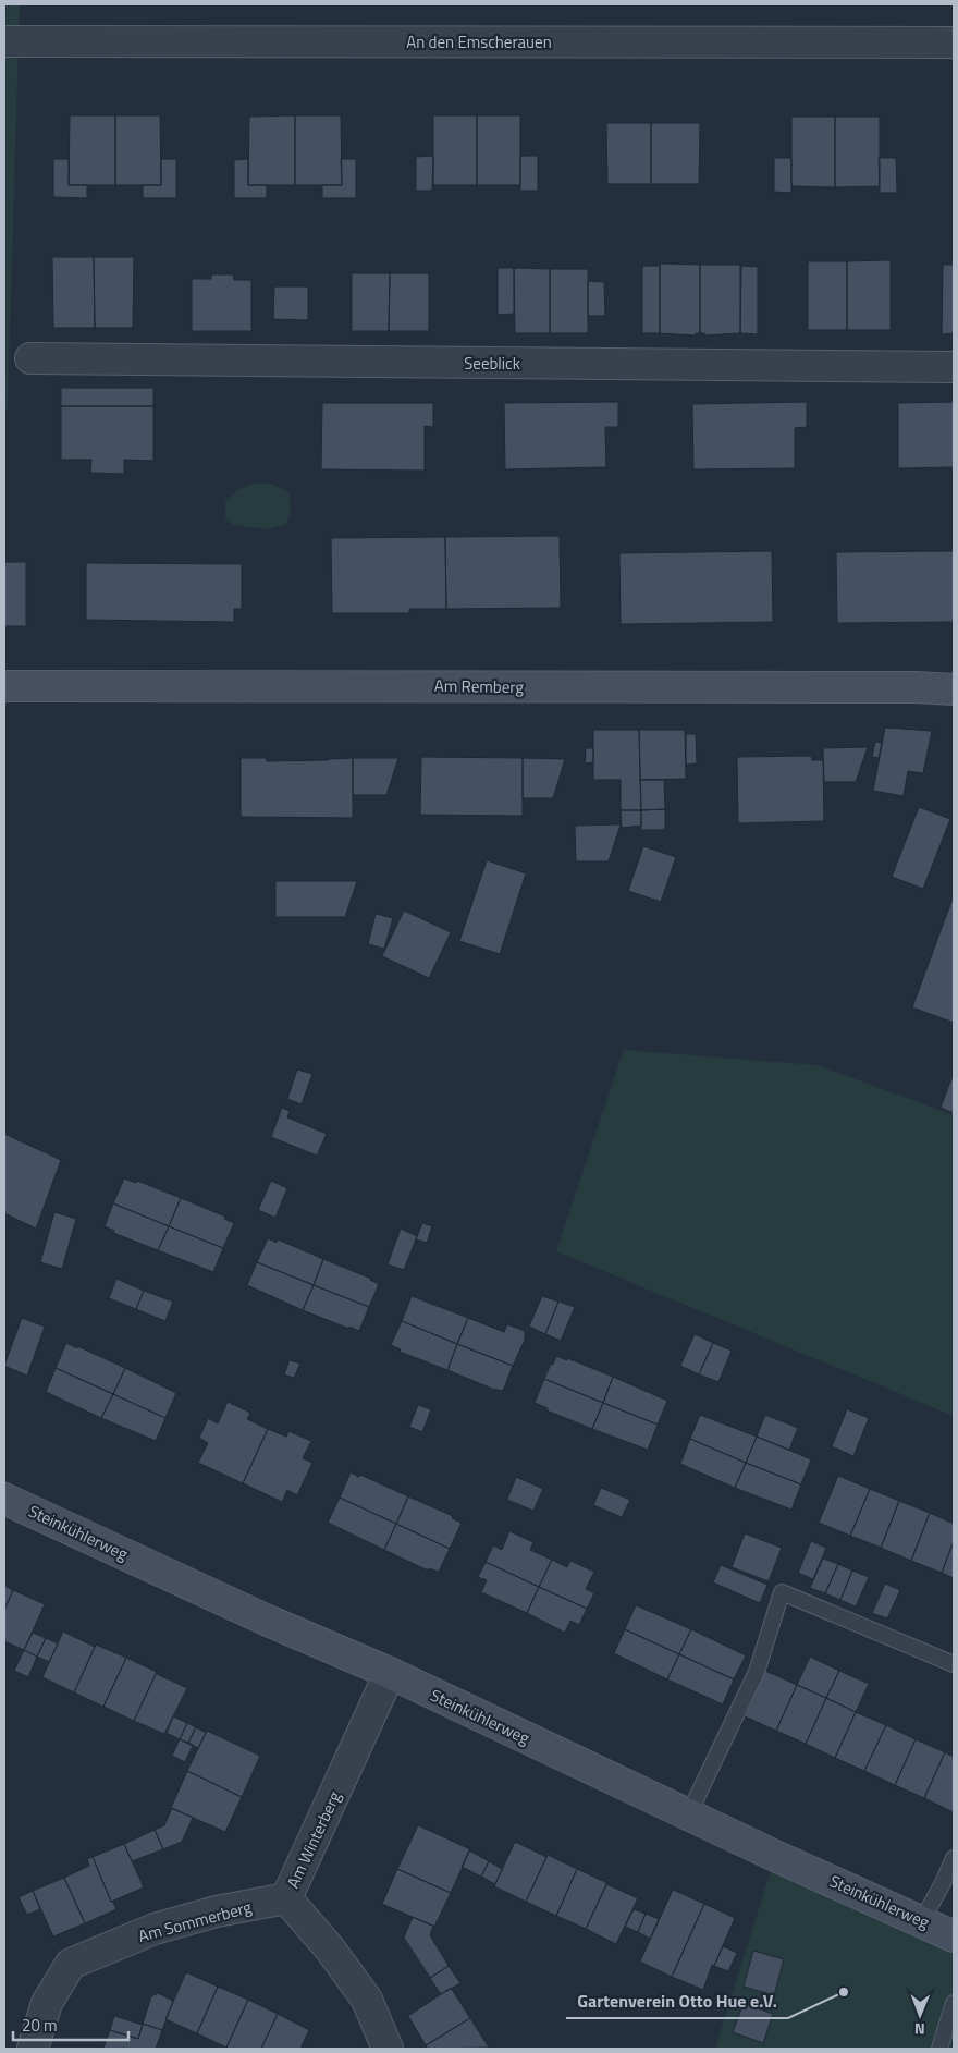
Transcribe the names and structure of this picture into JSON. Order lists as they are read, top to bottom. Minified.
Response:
{"streets":{"street":["An den Emscherauen","Seeblick","Am Remberg","Steinkühlerweg","Am Winterberg","Am Sommerberg"]},"crossings":[["Steinkühlerweg","Am Winterberg"],["Am Winterberg","Am Sommerberg"]],"places":["Gartenverein Otto Hue e.V."],"scale_bar":"20 m","north":"bottom"}
